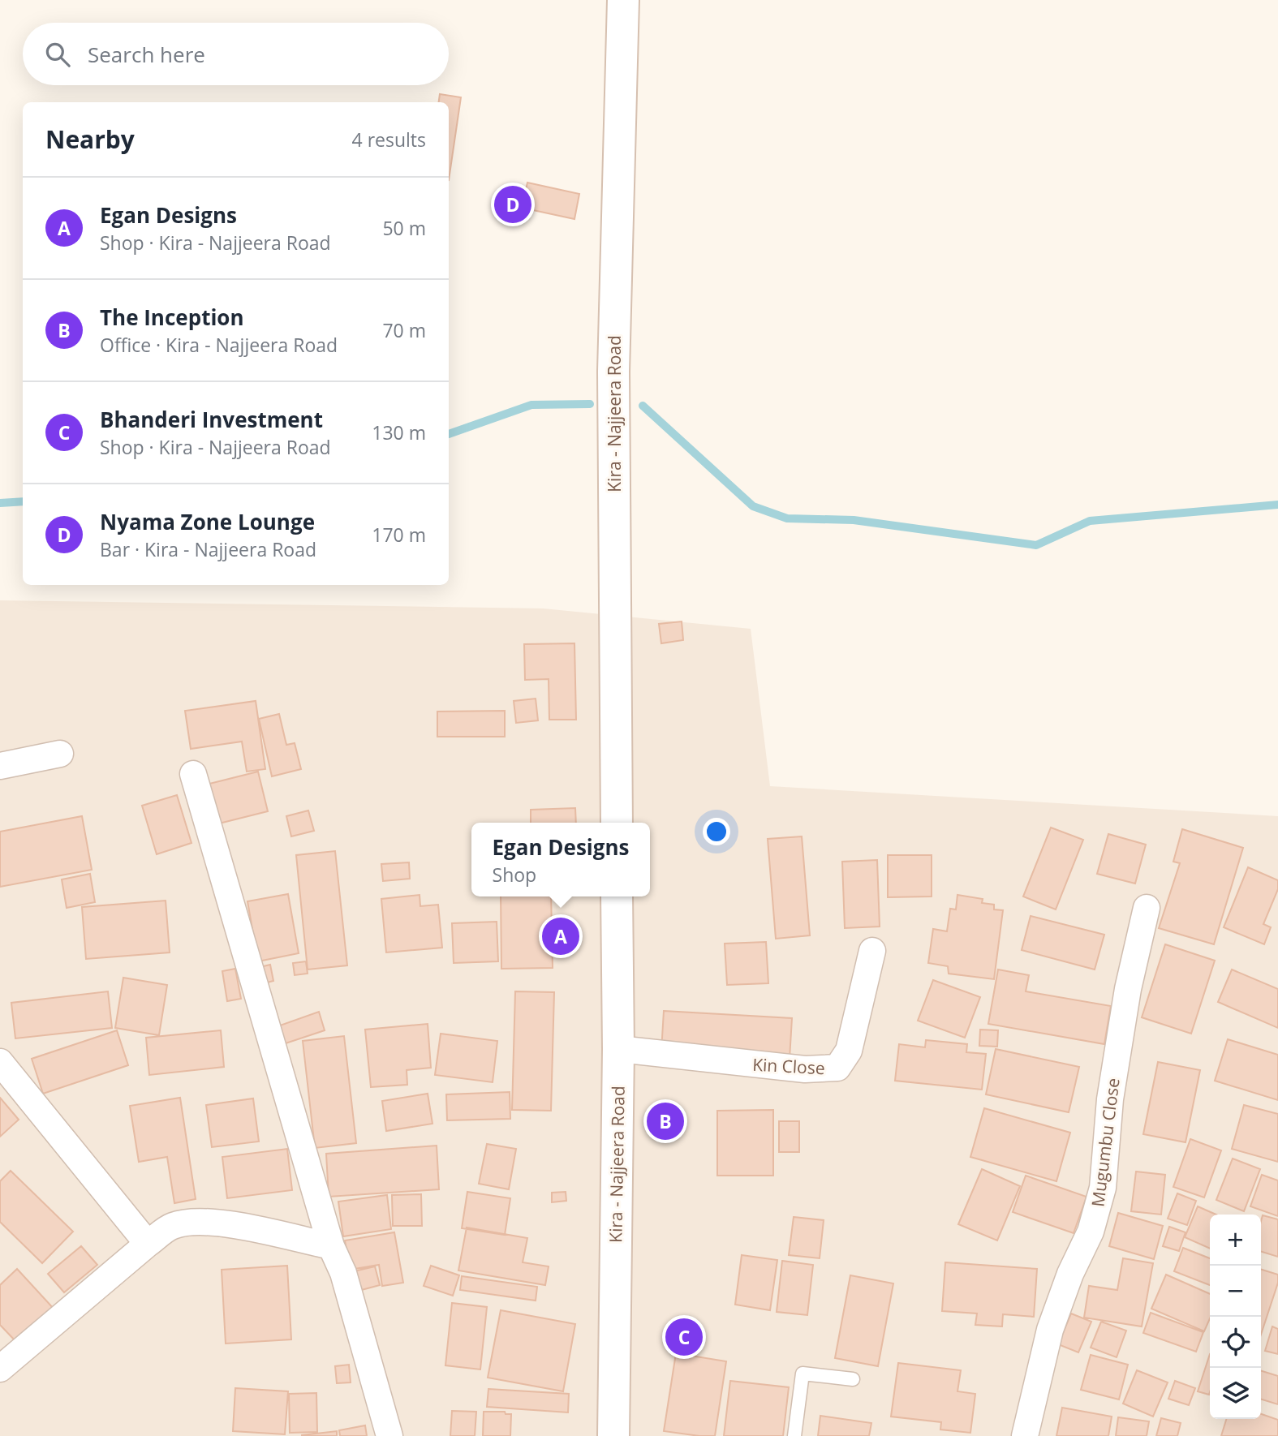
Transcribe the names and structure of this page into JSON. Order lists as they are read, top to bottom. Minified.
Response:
{"streets":{"main road":["Kira - Najjeera Road"],"street":["Kin Close","Mugumbu Close"]},"crossings":[["Kira - Najjeera Road","Kin Close"]],"page":{"search":"Search here","heading":["Nearby","4 results"],"list":[{"mark":"A","name":"Egan Designs","note":"Shop · Kira - Najjeera Road","value":"50 m"},{"mark":"B","name":"The Inception","note":"Office · Kira - Najjeera Road","value":"70 m"},{"mark":"C","name":"Bhanderi Investment","note":"Shop · Kira - Najjeera Road","value":"130 m"},{"mark":"D","name":"Nyama Zone Lounge","note":"Bar · Kira - Najjeera Road","value":"170 m"}],"pins":["D","A","B","C"],"popup":["Egan Designs","Shop"],"map_buttons":["+","−"]}}
